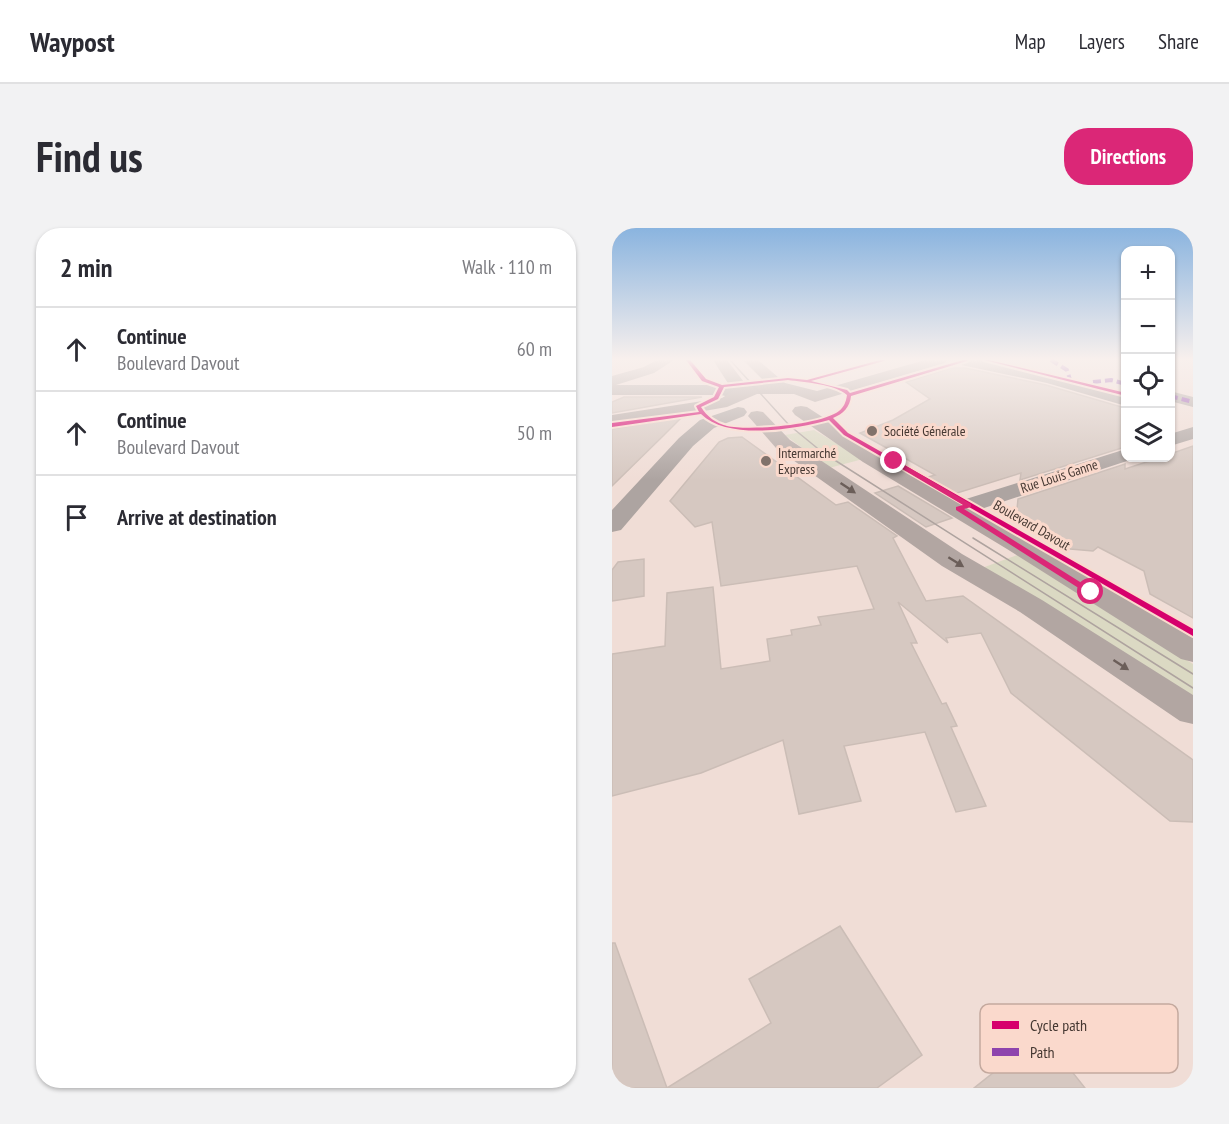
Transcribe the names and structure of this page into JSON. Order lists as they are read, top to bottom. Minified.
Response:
{"streets":{"main road":["Boulevard Davout"],"street":["Rue Louis Ganne"]},"crossings":[["Rue Louis Ganne","Boulevard Davout"]],"places":["Société Générale","Intermarché Express"],"legend":["Cycle path","Path"],"page":{"header":"Waypost","nav":["Map","Layers","Share"],"buttons":"Directions","title":"Find us","heading":["2 min","Walk · 110 m"],"map_buttons":["+","−"],"list":[["Continue","Boulevard Davout","60 m"],["Continue","Boulevard Davout","50 m"],"Arrive at destination"]}}
